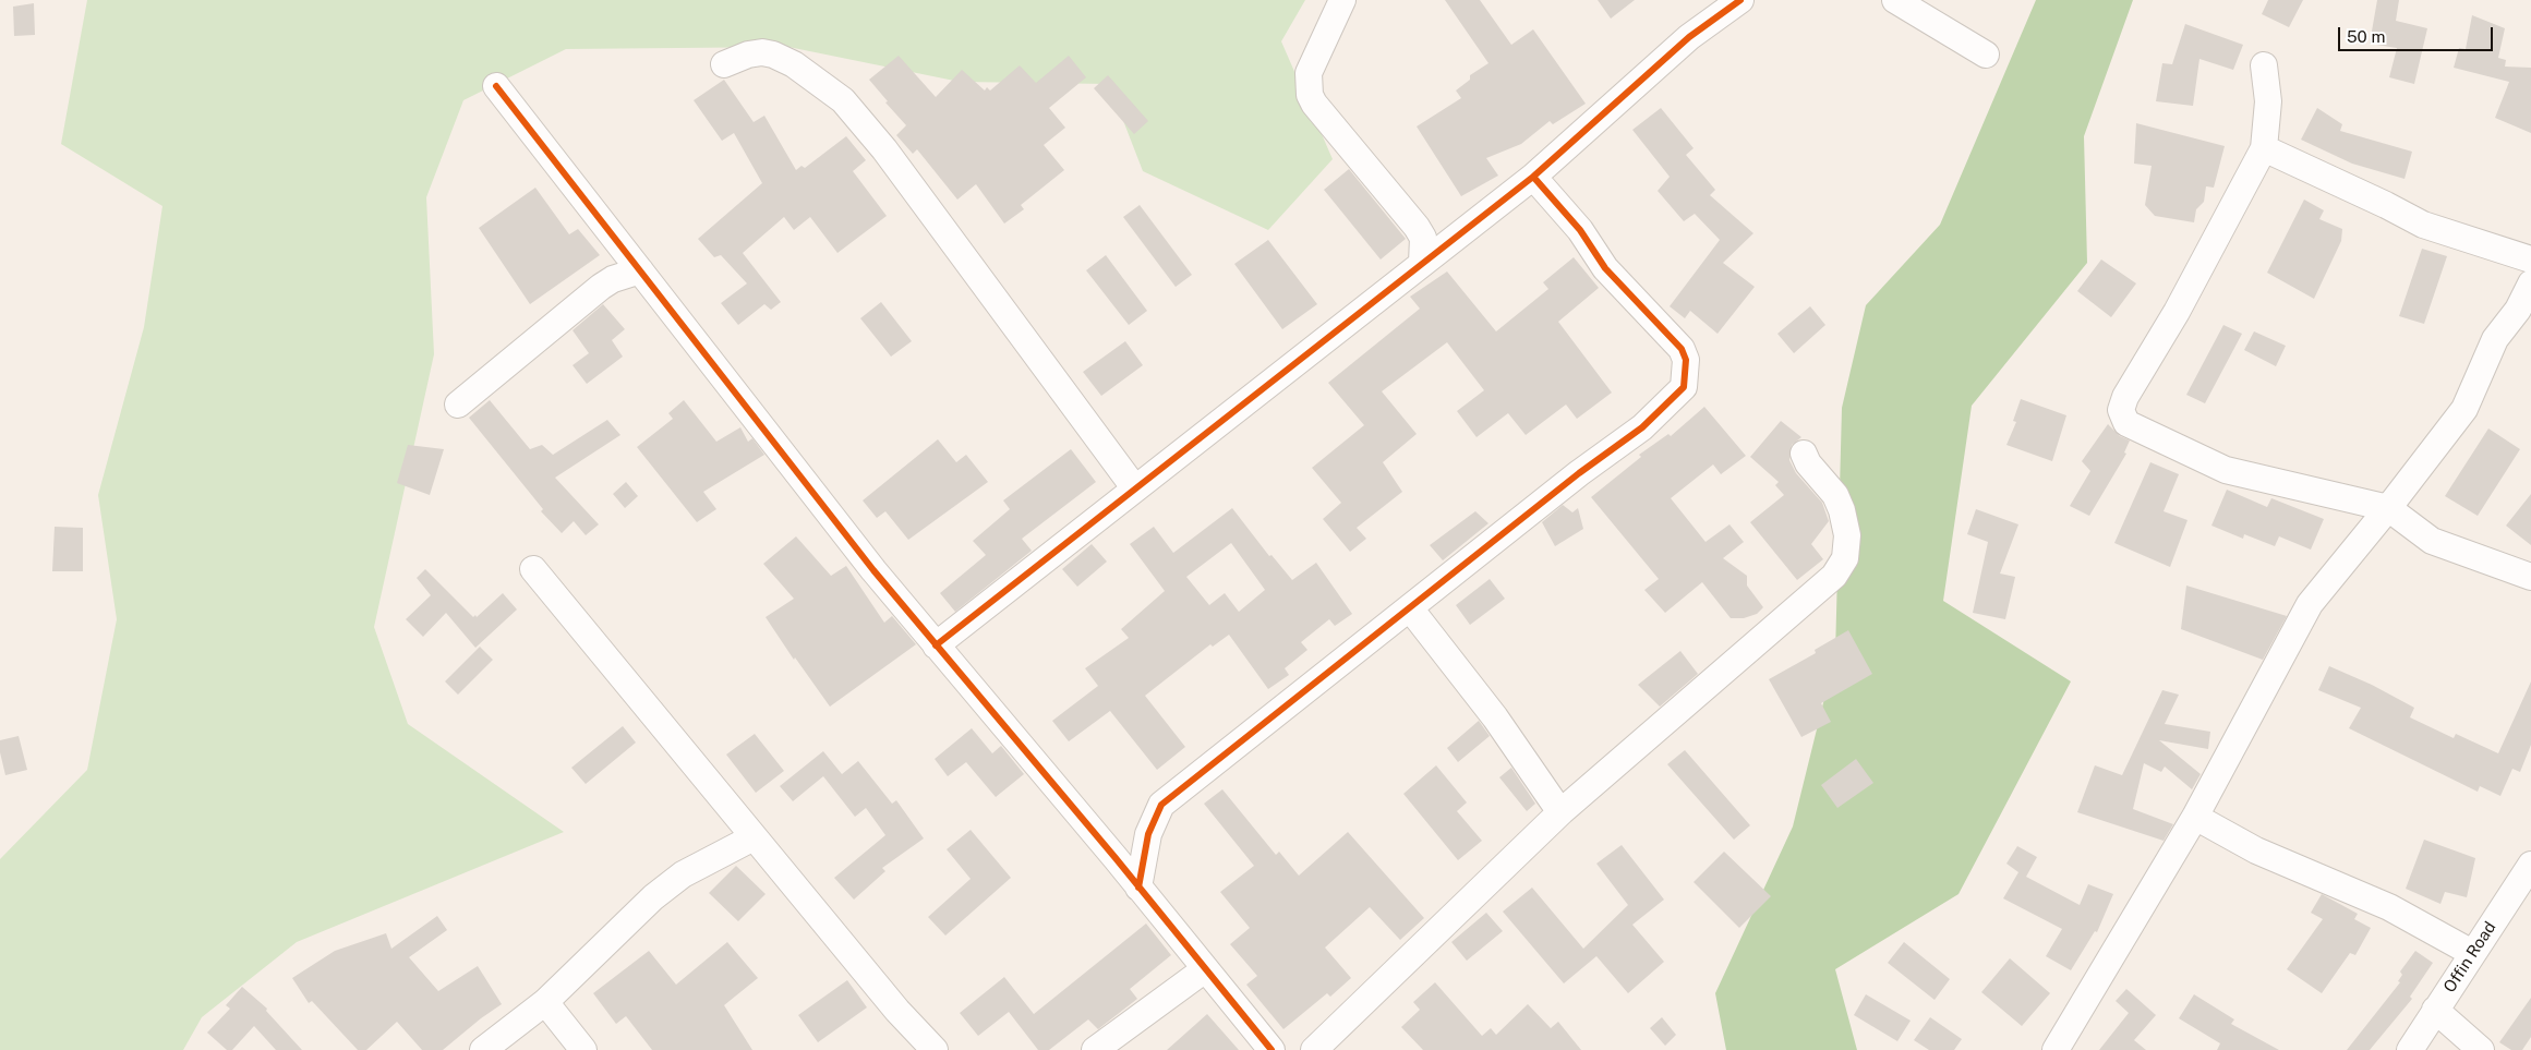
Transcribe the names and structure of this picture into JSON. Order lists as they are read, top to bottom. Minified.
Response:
{"streets":{"street":["Offin Road"]},"scale_bar":"50 m"}
